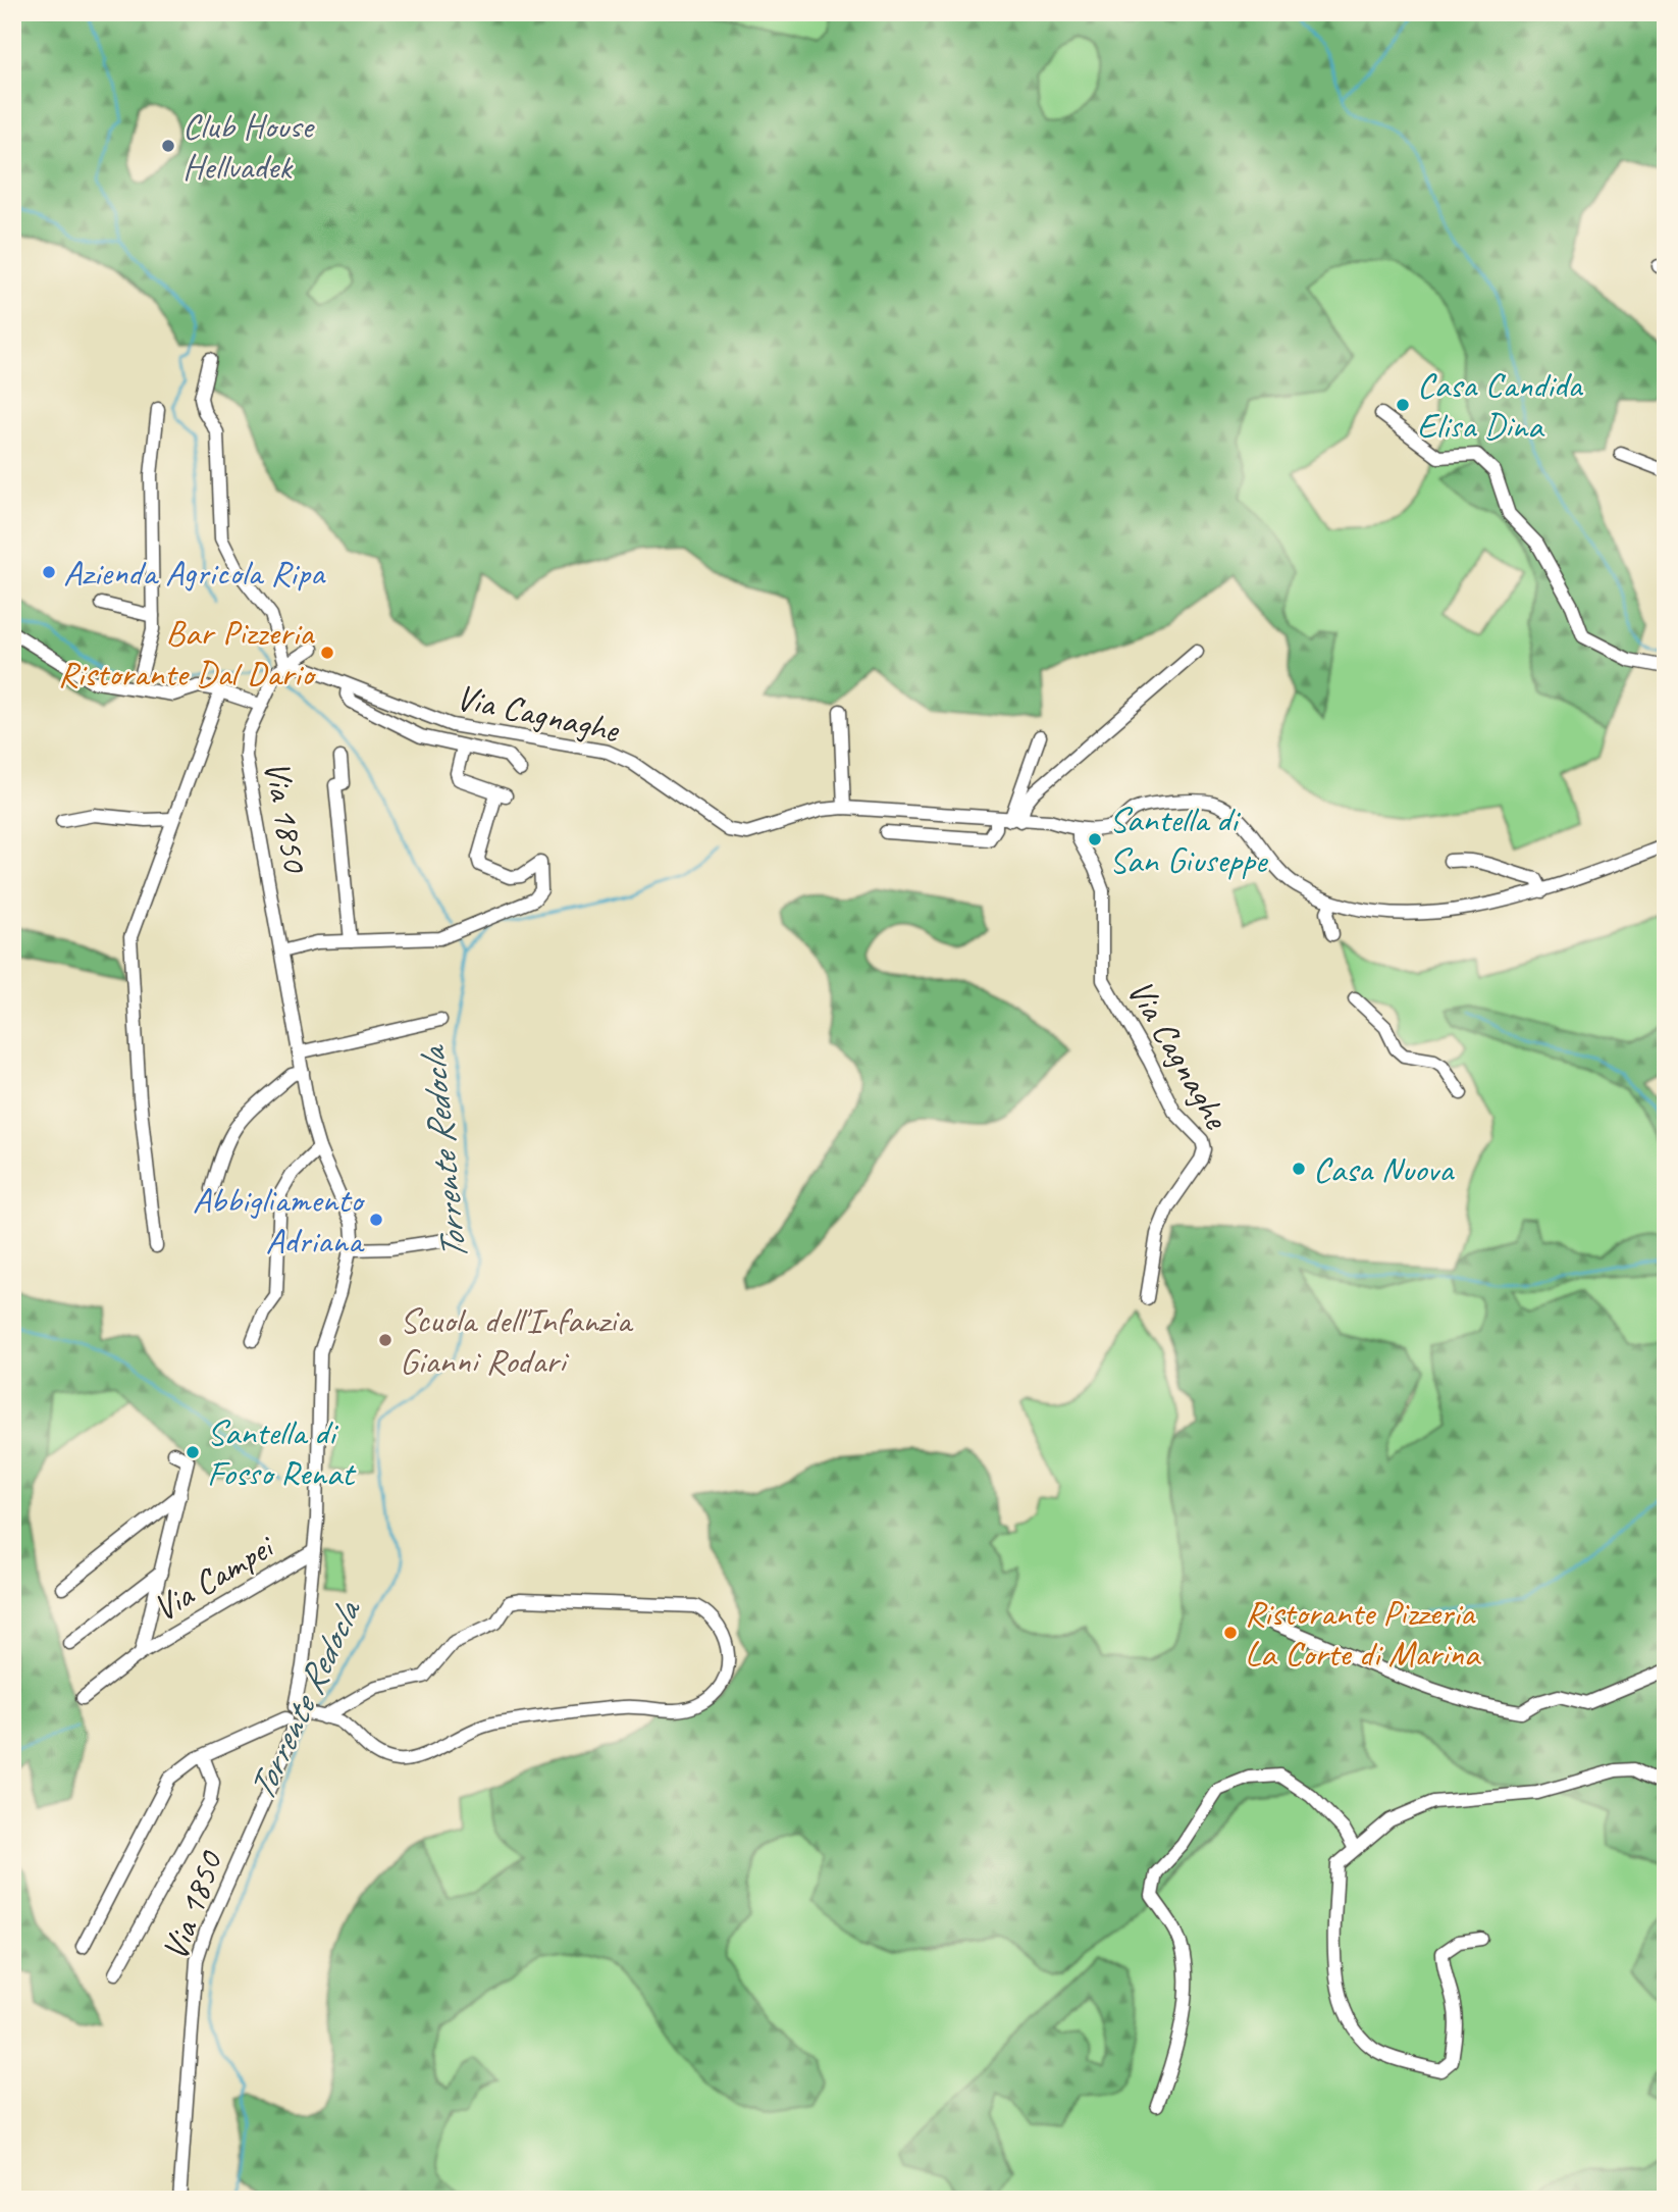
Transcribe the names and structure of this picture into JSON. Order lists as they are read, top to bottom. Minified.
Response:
{"streets":{"street":["Via Cagnaghe","Via 1850","Via Campei"]},"crossings":[["Via Cagnaghe","Via 1850"],["Via 1850","Via Campei"]],"water":["Torrente Redocla"],"places":["Club House Hellvadek","Casa Candida Elisa Dina","Azienda Agricola Ripa","Bar Pizzeria Ristorante Dal Dario","Santella di San Giuseppe","Casa Nuova","Abbigliamento Adriana","Scuola dell'Infanzia Gianni Rodari","Santella di Fosso Renat","Ristorante Pizzeria La Corte di Marina"]}
